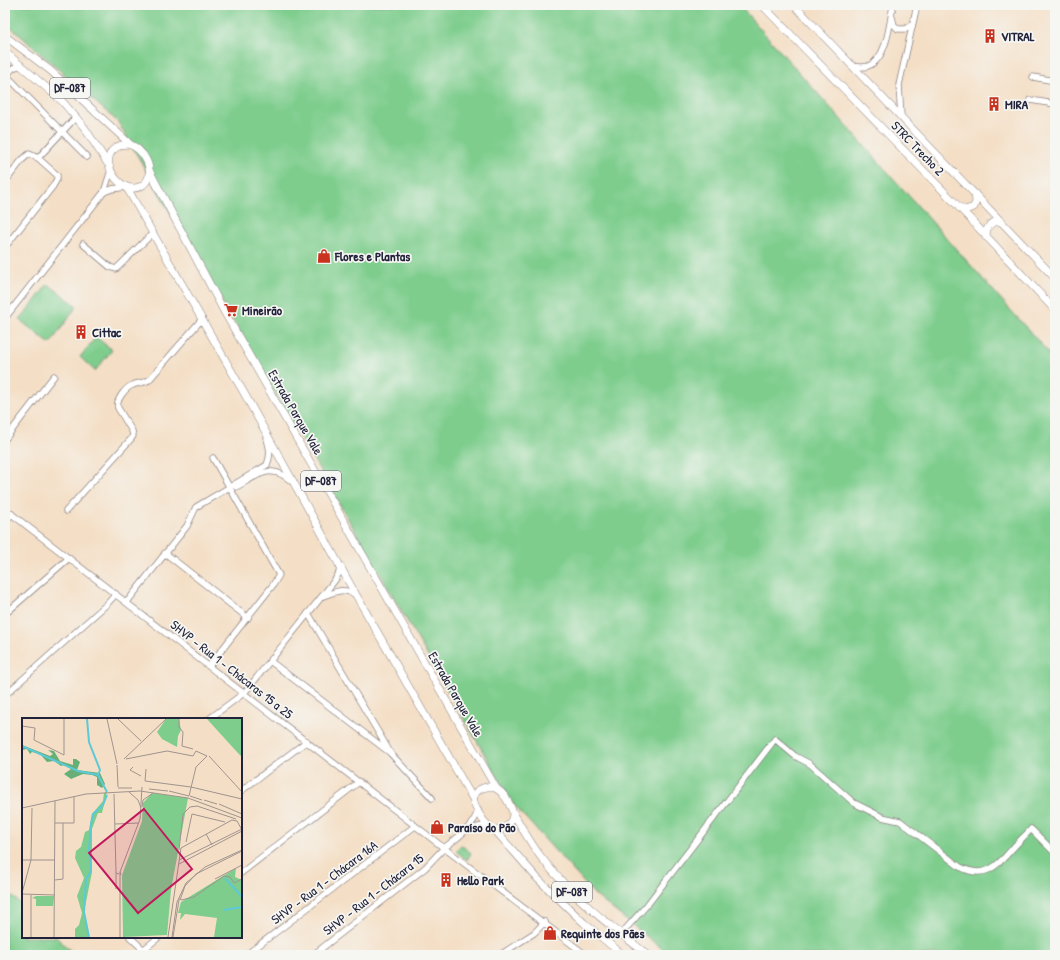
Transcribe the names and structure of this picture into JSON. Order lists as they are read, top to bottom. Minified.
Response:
{"streets":{"main road":["DF-087","STRC Trecho 2","Estrada Parque Vale"],"street":["SHVP - Rua 1 - Chácaras 15 a 25","SHVP - Rua 1 - Chácara 16A","SHVP - Rua 1 - Chácara 15"]},"crossings":[["DF-087","Estrada Parque Vale"],["SHVP - Rua 1 - Chácaras 15 a 25","SHVP - Rua 1 - Chácara 16A"],["SHVP - Rua 1 - Chácaras 15 a 25","SHVP - Rua 1 - Chácara 15"]],"places":{"building":["VITRAL","MIRA","Cittac","Hello Park"],"shop":["Flores e Plantas","Paraíso do Pão","Requinte dos Pães"],"supermarket":["Mineirão"]}}
